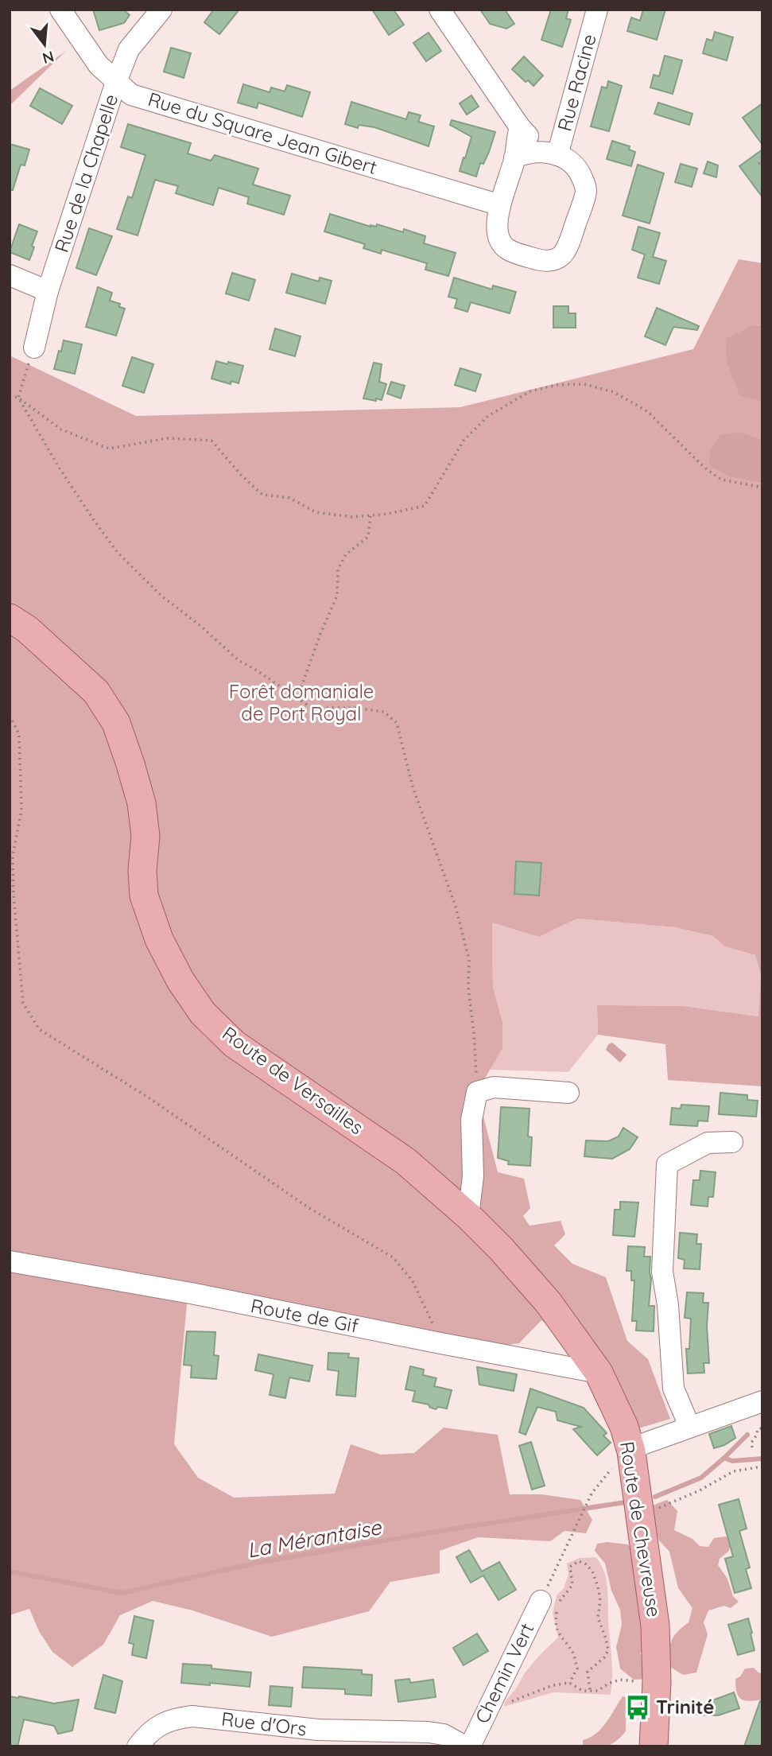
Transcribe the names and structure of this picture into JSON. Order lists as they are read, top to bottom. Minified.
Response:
{"streets":{"main road":["Route de Versailles","Route de Chevreuse"],"street":["Rue Racine","Rue du Square Jean Gibert","Rue de la Chapelle","Route de Gif","Chemin Vert","Rue d'Ors"]},"crossings":[["Rue Racine","Rue du Square Jean Gibert"],["Rue du Square Jean Gibert","Rue de la Chapelle"],["Route de Versailles","Route de Chevreuse"],["Route de Gif","Route de Chevreuse"]],"water":["La Mérantaise"],"parks":["Forêt domaniale de Port Royal"],"places":{"bus stop":["Trinité"]},"north":"bottom"}
